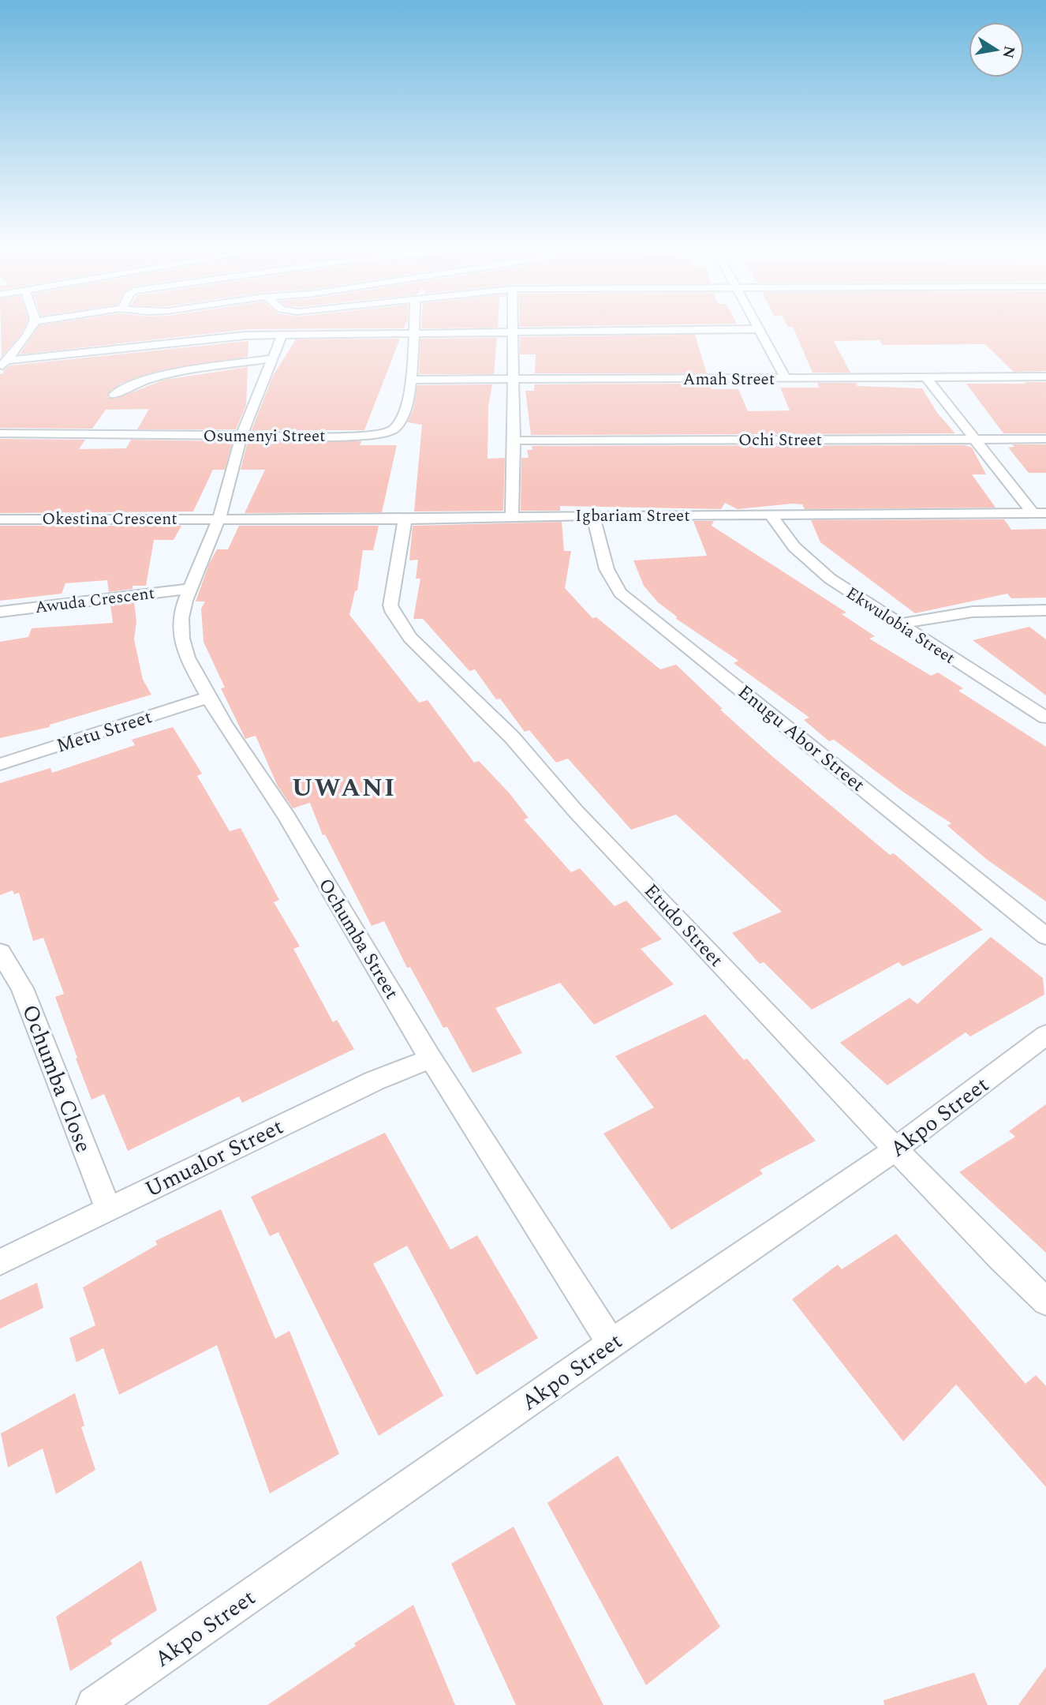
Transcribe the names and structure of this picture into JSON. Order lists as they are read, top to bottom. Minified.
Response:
{"streets":{"street":["Amah Street","Osumenyi Street","Ochi Street","Igbariam Street","Okestina Crescent","Awuda Crescent","Ekwulobia Street","Metu Street","Enugu Abor Street","Etudo Street","Ochumba Street","Ochumba Close","Akpo Street","Umualor Street"]},"crossings":[["Amah Street","Osumenyi Street"],["Osumenyi Street","Ochumba Street"],["Igbariam Street","Okestina Crescent"],["Igbariam Street","Ekwulobia Street"],["Igbariam Street","Enugu Abor Street"],["Igbariam Street","Etudo Street"],["Igbariam Street","Ochumba Street"],["Okestina Crescent","Ochumba Street"],["Awuda Crescent","Ochumba Street"],["Metu Street","Ochumba Street"],["Etudo Street","Akpo Street"],["Ochumba Street","Akpo Street"],["Ochumba Street","Umualor Street"],["Ochumba Close","Umualor Street"]],"districts":["UWANI"],"north":"right"}
